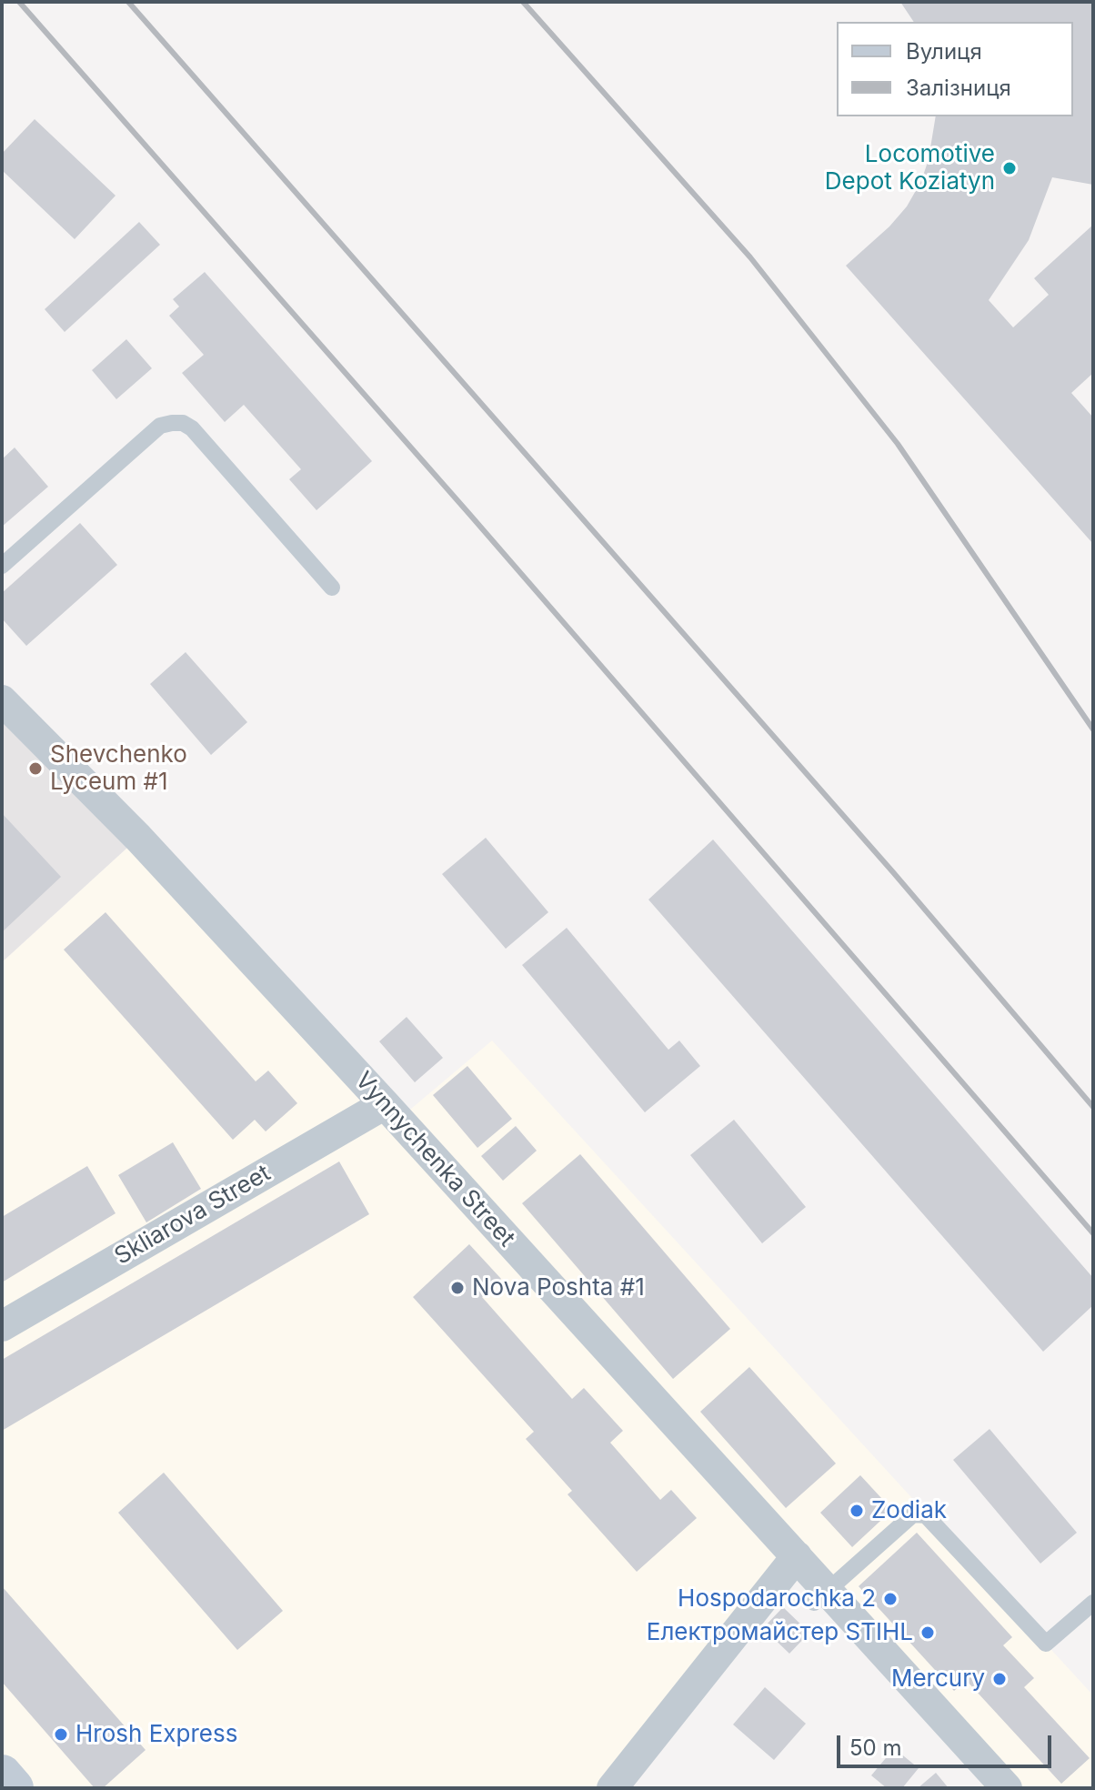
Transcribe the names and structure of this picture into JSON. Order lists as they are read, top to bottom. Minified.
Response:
{"streets":{"street":["Vynnychenka Street","Skliarova Street"]},"crossings":[["Vynnychenka Street","Skliarova Street"]],"places":["Locomotive Depot Koziatyn","Shevchenko Lyceum #1","Nova Poshta #1","Zodiak","Hospodarochka 2","Електромайстер STIHL","Mercury","Hrosh Express"],"legend":["Вулиця","Залізниця"],"scale_bar":"50 m"}
